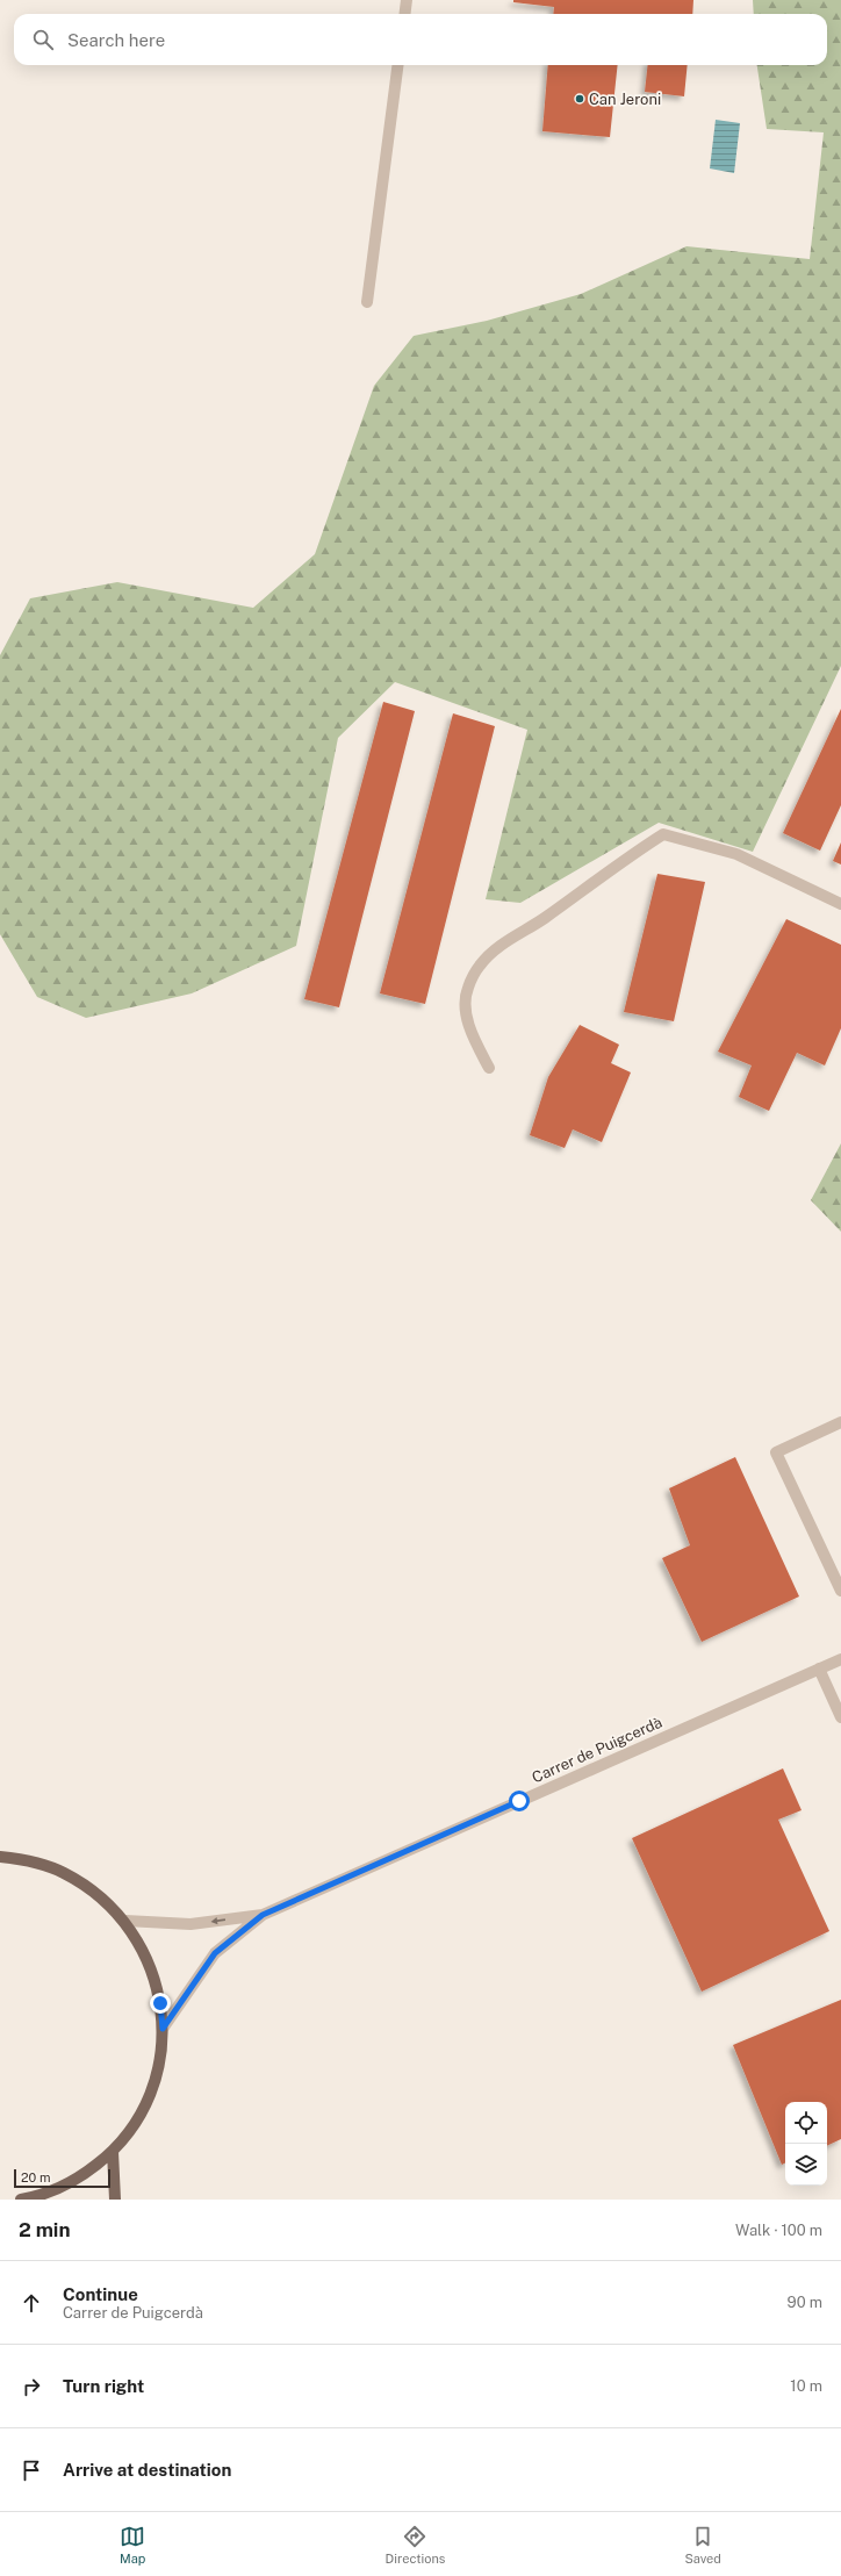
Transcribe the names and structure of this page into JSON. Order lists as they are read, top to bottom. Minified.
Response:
{"streets":{"street":["Carrer de Puigcerdà"]},"places":["Can Jeroni"],"scale_bar":"20 m","page":{"search":"Search here","scale":"20 m","heading":["2 min","Walk · 100 m"],"list":[["Continue","Carrer de Puigcerdà","90 m"],["Turn right","10 m"],"Arrive at destination"],"nav":["Map","Directions","Saved"]}}
